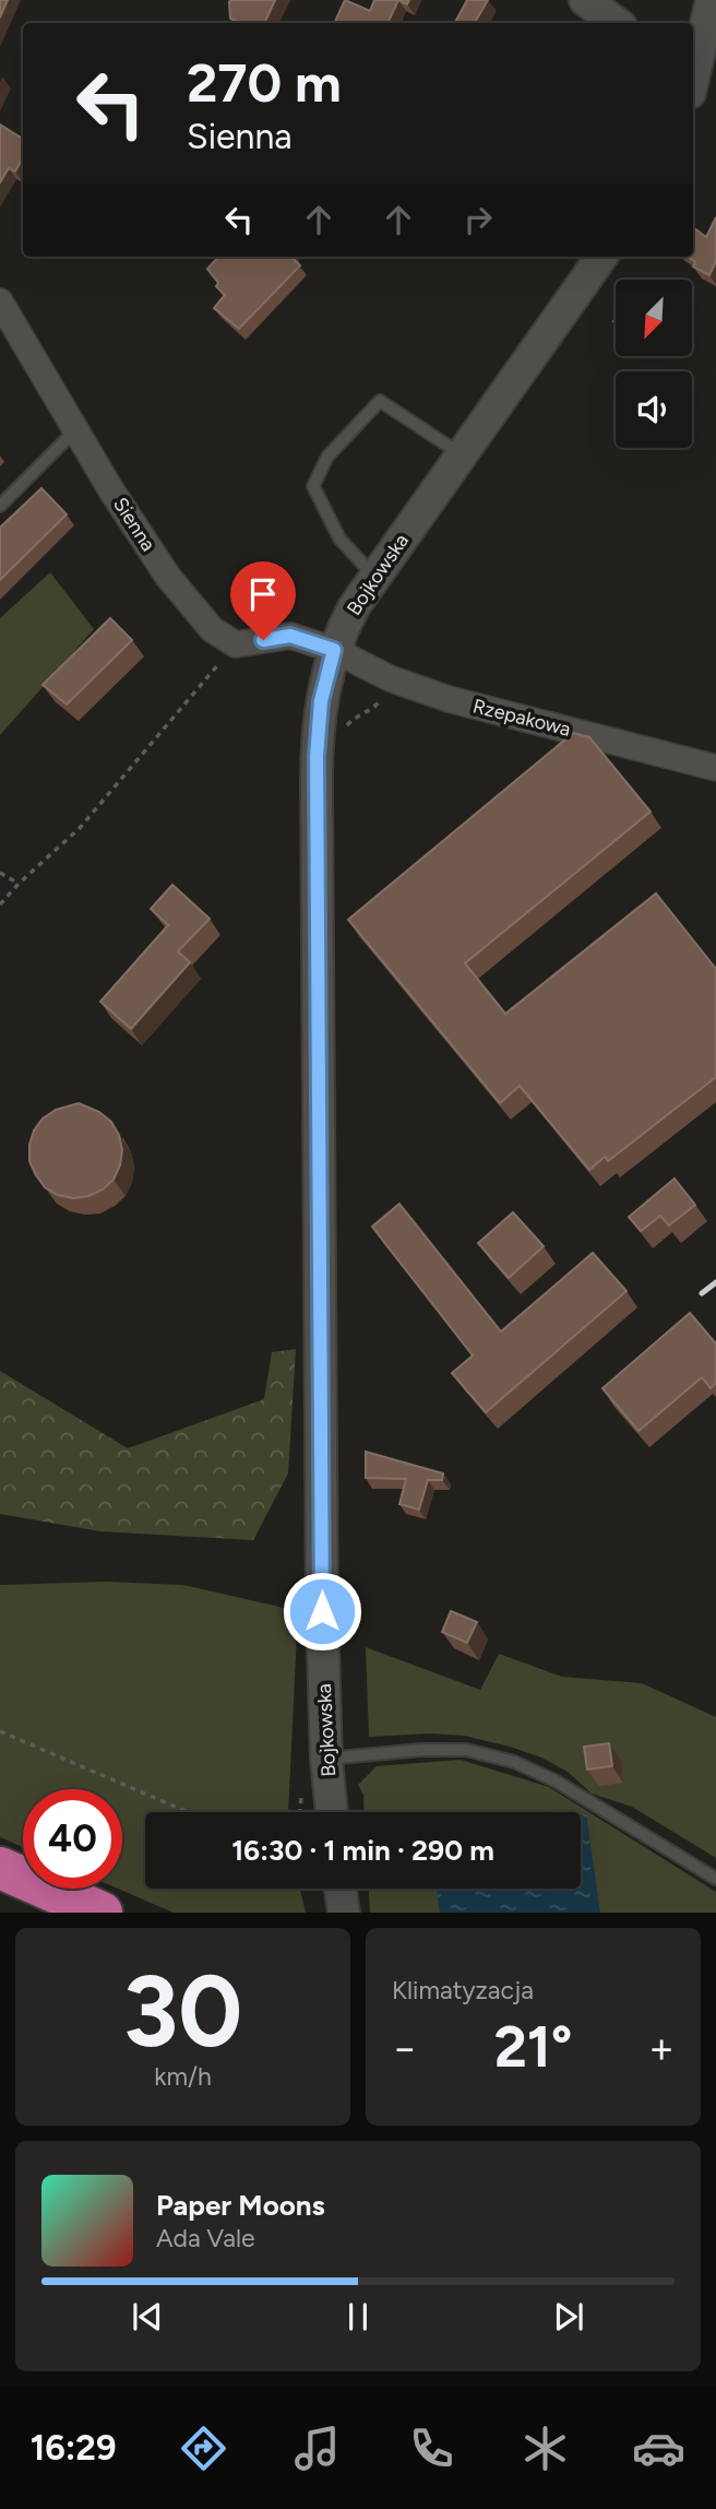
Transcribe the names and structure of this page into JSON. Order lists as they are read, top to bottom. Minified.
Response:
{"streets":{"street":["Sienna","Bojkowska","Rzepakowa"]},"crossings":[["Bojkowska","Rzepakowa"]],"north":"bottom left","page":{"turn":["270 m","Sienna"],"limit":"40","trip":"16:30 · 1 min · 290 m","tile":[["30","km/h"],"Klimatyzacja"],"heat":["−","21°","+"],"song":["Paper Moons","Ada Vale"],"tabs":"16:29"}}
